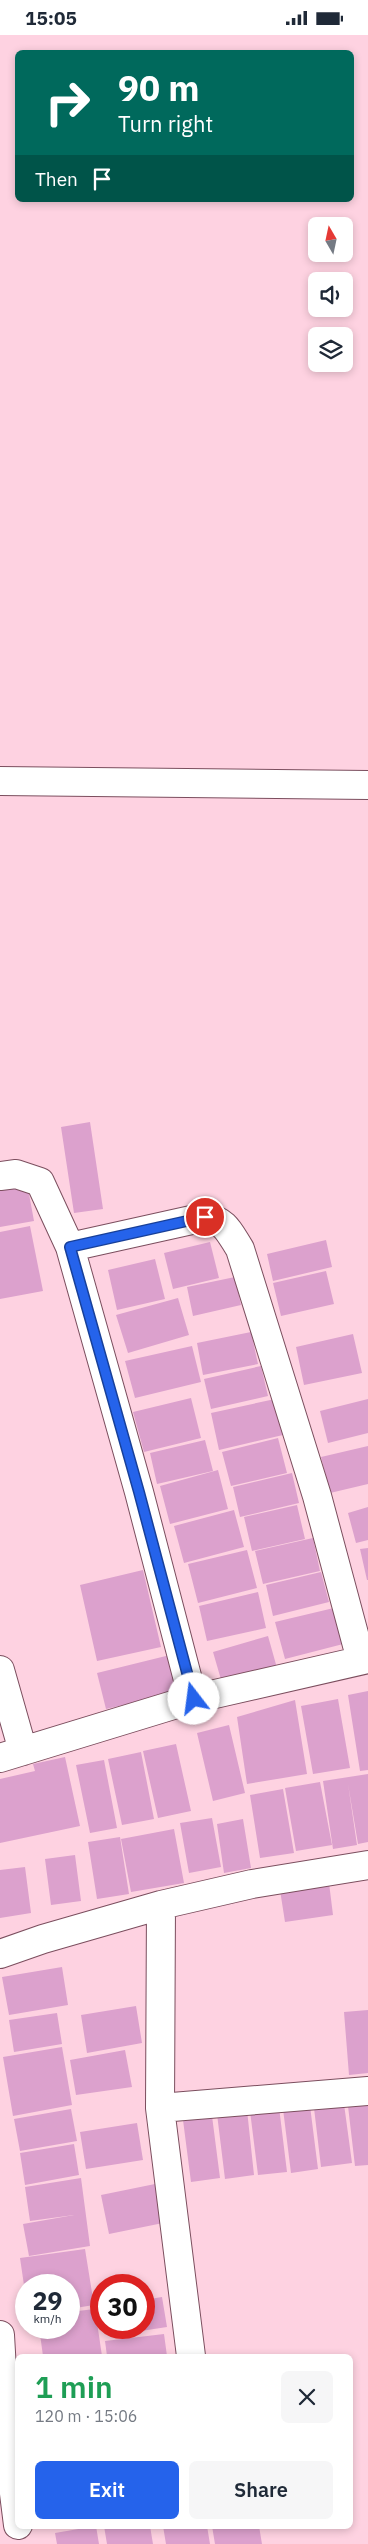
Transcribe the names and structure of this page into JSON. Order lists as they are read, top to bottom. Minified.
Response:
{"north":"top","page":{"status":"15:05","turn":["90 m","Turn right"],"then":"Then","speed":"29 km/h","limit":"30","heading":["1 min","120 m · 15:06"],"buttons":["Exit","Share"]}}
